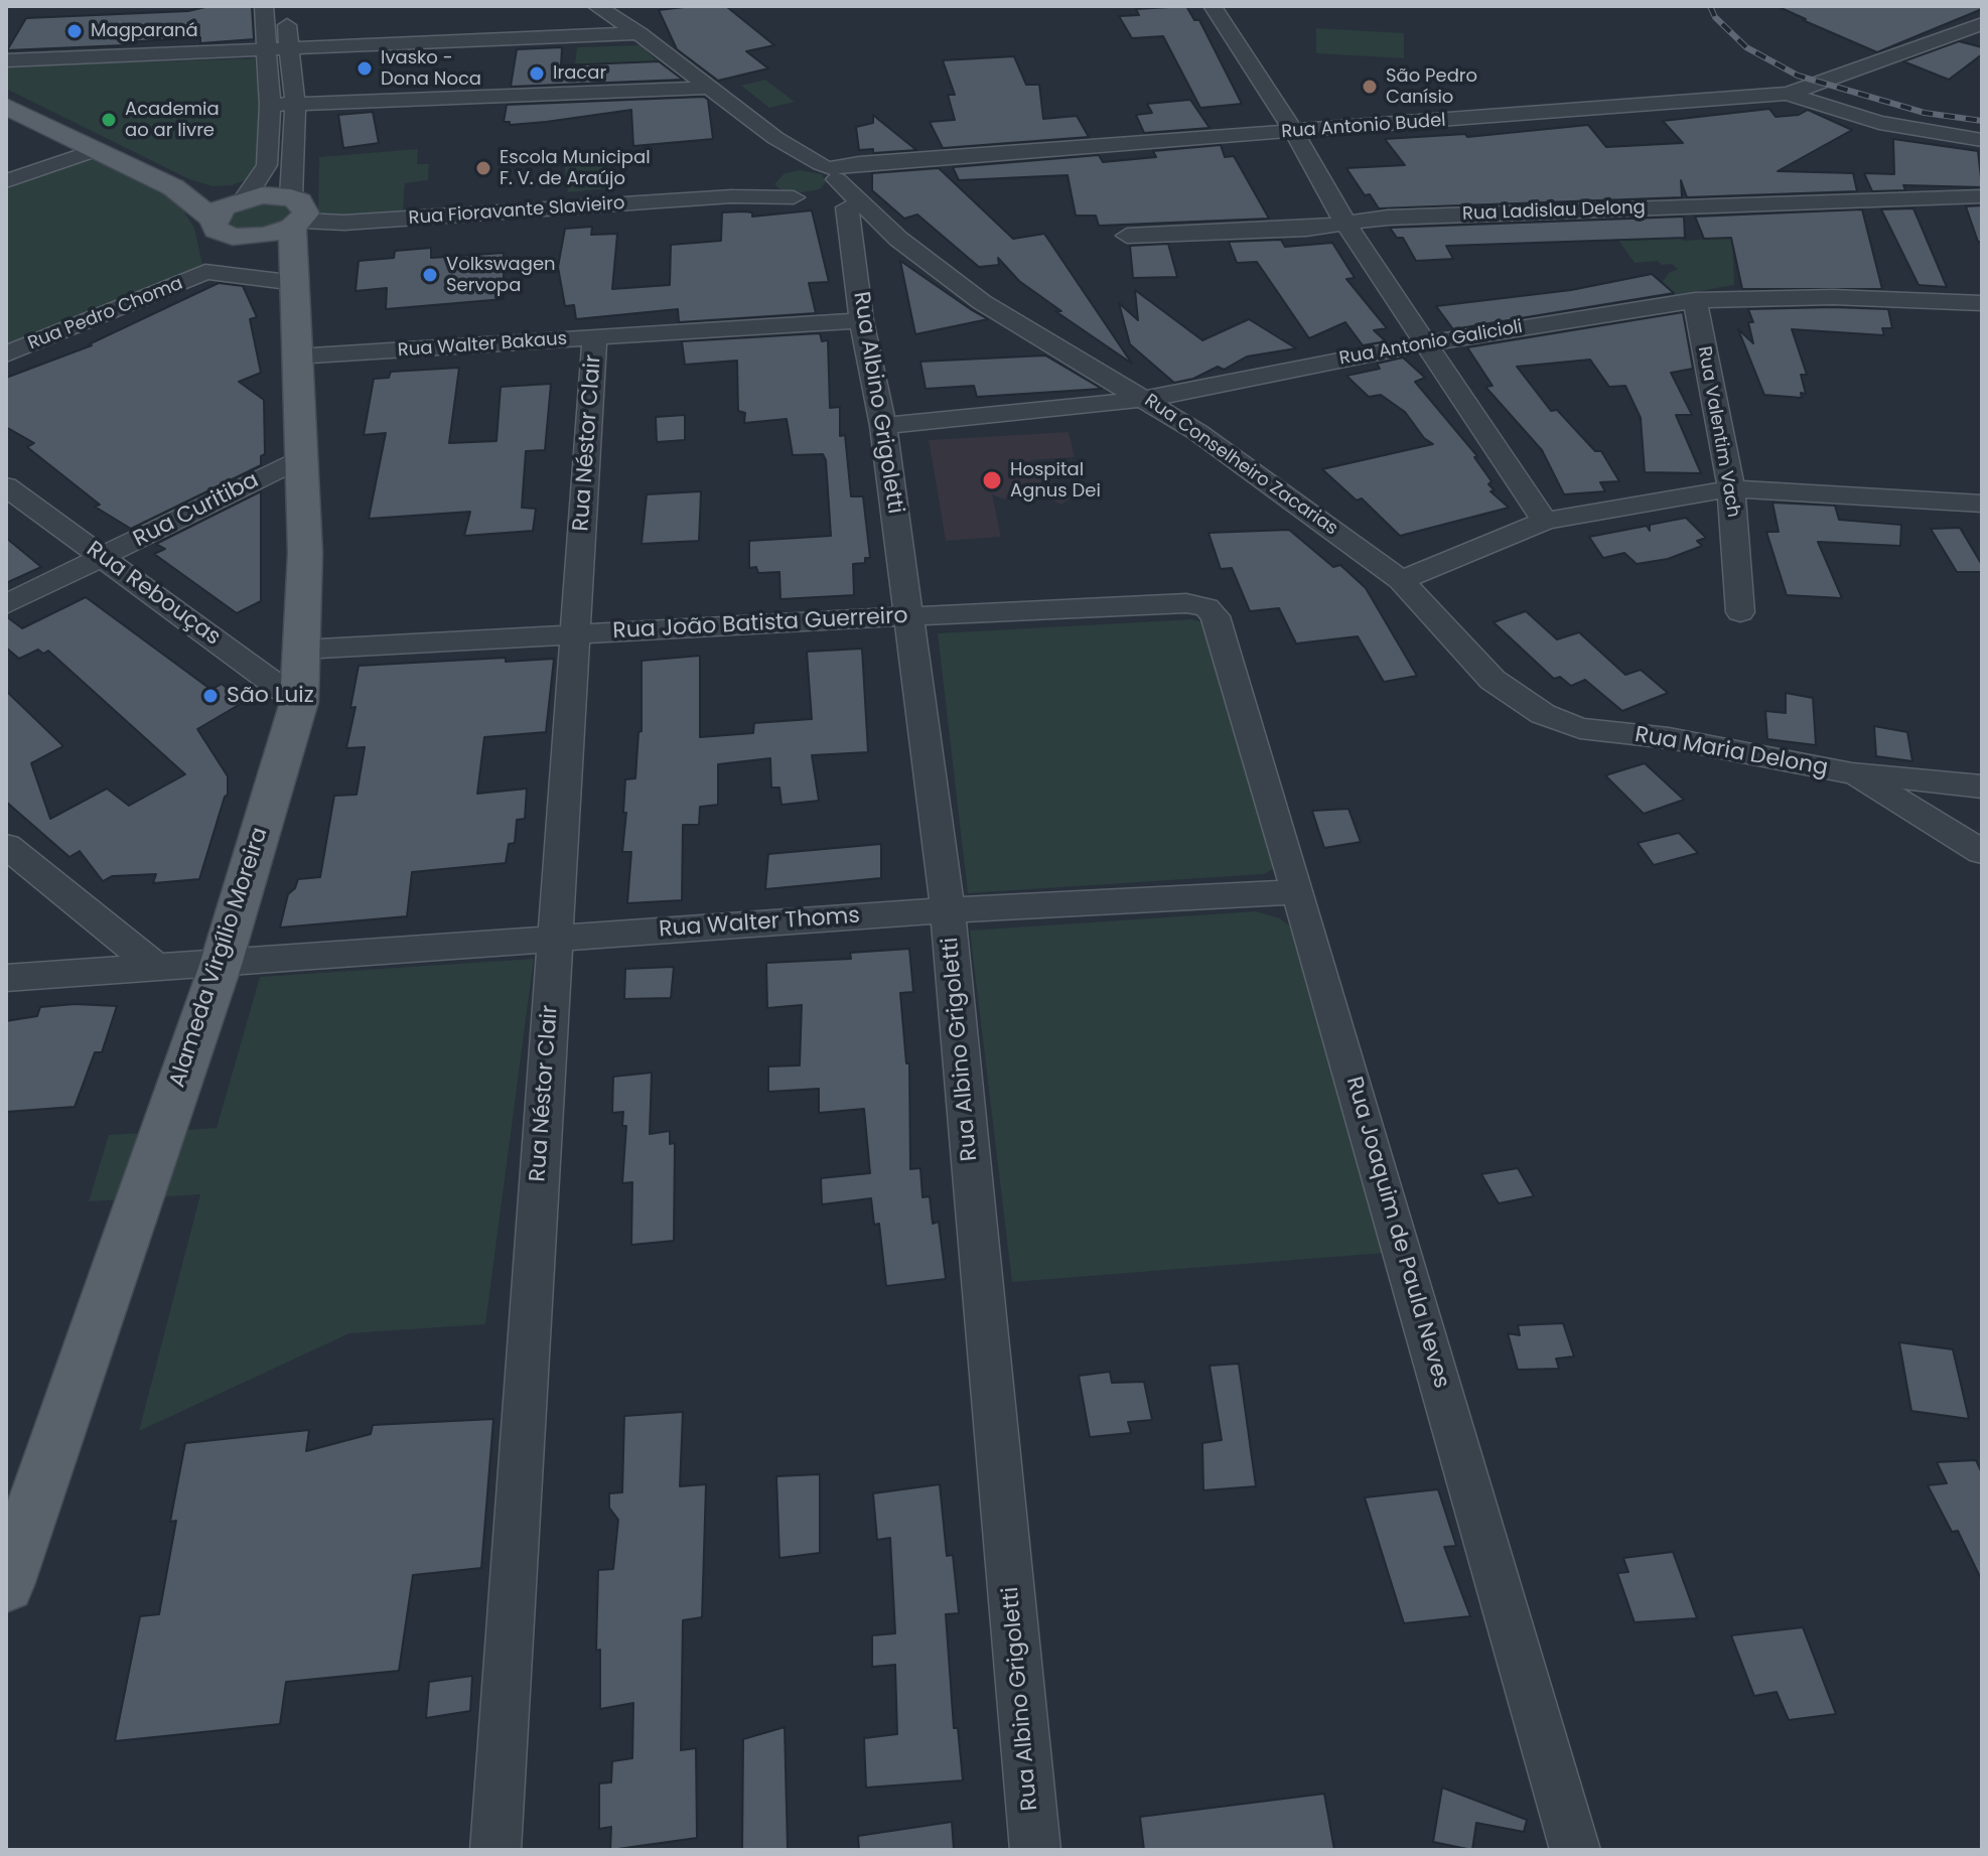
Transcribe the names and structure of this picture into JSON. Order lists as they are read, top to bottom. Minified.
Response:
{"streets":{"main road":["Alameda Virgílio Moreira"],"street":["Rua Antonio Budel","Rua Fioravante Slavieiro","Rua Ladislau Delong","Rua Pedro Choma","Rua Antonio Galicioli","Rua Walter Bakaus","Rua Albino Grigoletti","Rua Valentim Vach","Rua Néstor Clair","Rua Conselheiro Zacarias","Rua Curitiba","Rua Rebouças","Rua João Batista Guerreiro","Rua Maria Delong","Rua Walter Thoms","Rua Joaquim de Paula Neves"]},"crossings":[["Rua Antonio Budel","Rua Fioravante Slavieiro"],["Rua Antonio Budel","Rua Albino Grigoletti"],["Rua Antonio Budel","Rua Conselheiro Zacarias"],["Rua Fioravante Slavieiro","Rua Albino Grigoletti"],["Rua Fioravante Slavieiro","Rua Conselheiro Zacarias"],["Rua Fioravante Slavieiro","Alameda Virgílio Moreira"],["Rua Pedro Choma","Alameda Virgílio Moreira"],["Rua Antonio Galicioli","Rua Albino Grigoletti"],["Rua Antonio Galicioli","Rua Valentim Vach"],["Rua Antonio Galicioli","Rua Conselheiro Zacarias"],["Rua Walter Bakaus","Rua Albino Grigoletti"],["Rua Walter Bakaus","Rua Néstor Clair"],["Rua Walter Bakaus","Alameda Virgílio Moreira"],["Rua Albino Grigoletti","Rua Conselheiro Zacarias"],["Rua Albino Grigoletti","Rua João Batista Guerreiro"],["Rua Albino Grigoletti","Rua Walter Thoms"],["Rua Néstor Clair","Rua João Batista Guerreiro"],["Rua Néstor Clair","Rua Walter Thoms"],["Rua Conselheiro Zacarias","Rua Maria Delong"],["Rua Curitiba","Rua Rebouças"],["Rua Curitiba","Alameda Virgílio Moreira"],["Rua Rebouças","Alameda Virgílio Moreira"],["Rua João Batista Guerreiro","Alameda Virgílio Moreira"],["Rua João Batista Guerreiro","Rua Joaquim de Paula Neves"],["Rua Walter Thoms","Alameda Virgílio Moreira"],["Rua Walter Thoms","Rua Joaquim de Paula Neves"]],"places":["Magparaná","Ivasko - Dona Noca","Iracar","São Pedro Canísio","Academia ao ar livre","Escola Municipal F. V. de Araújo","Volkswagen Servopa","Hospital Agnus Dei","São Luiz"]}
